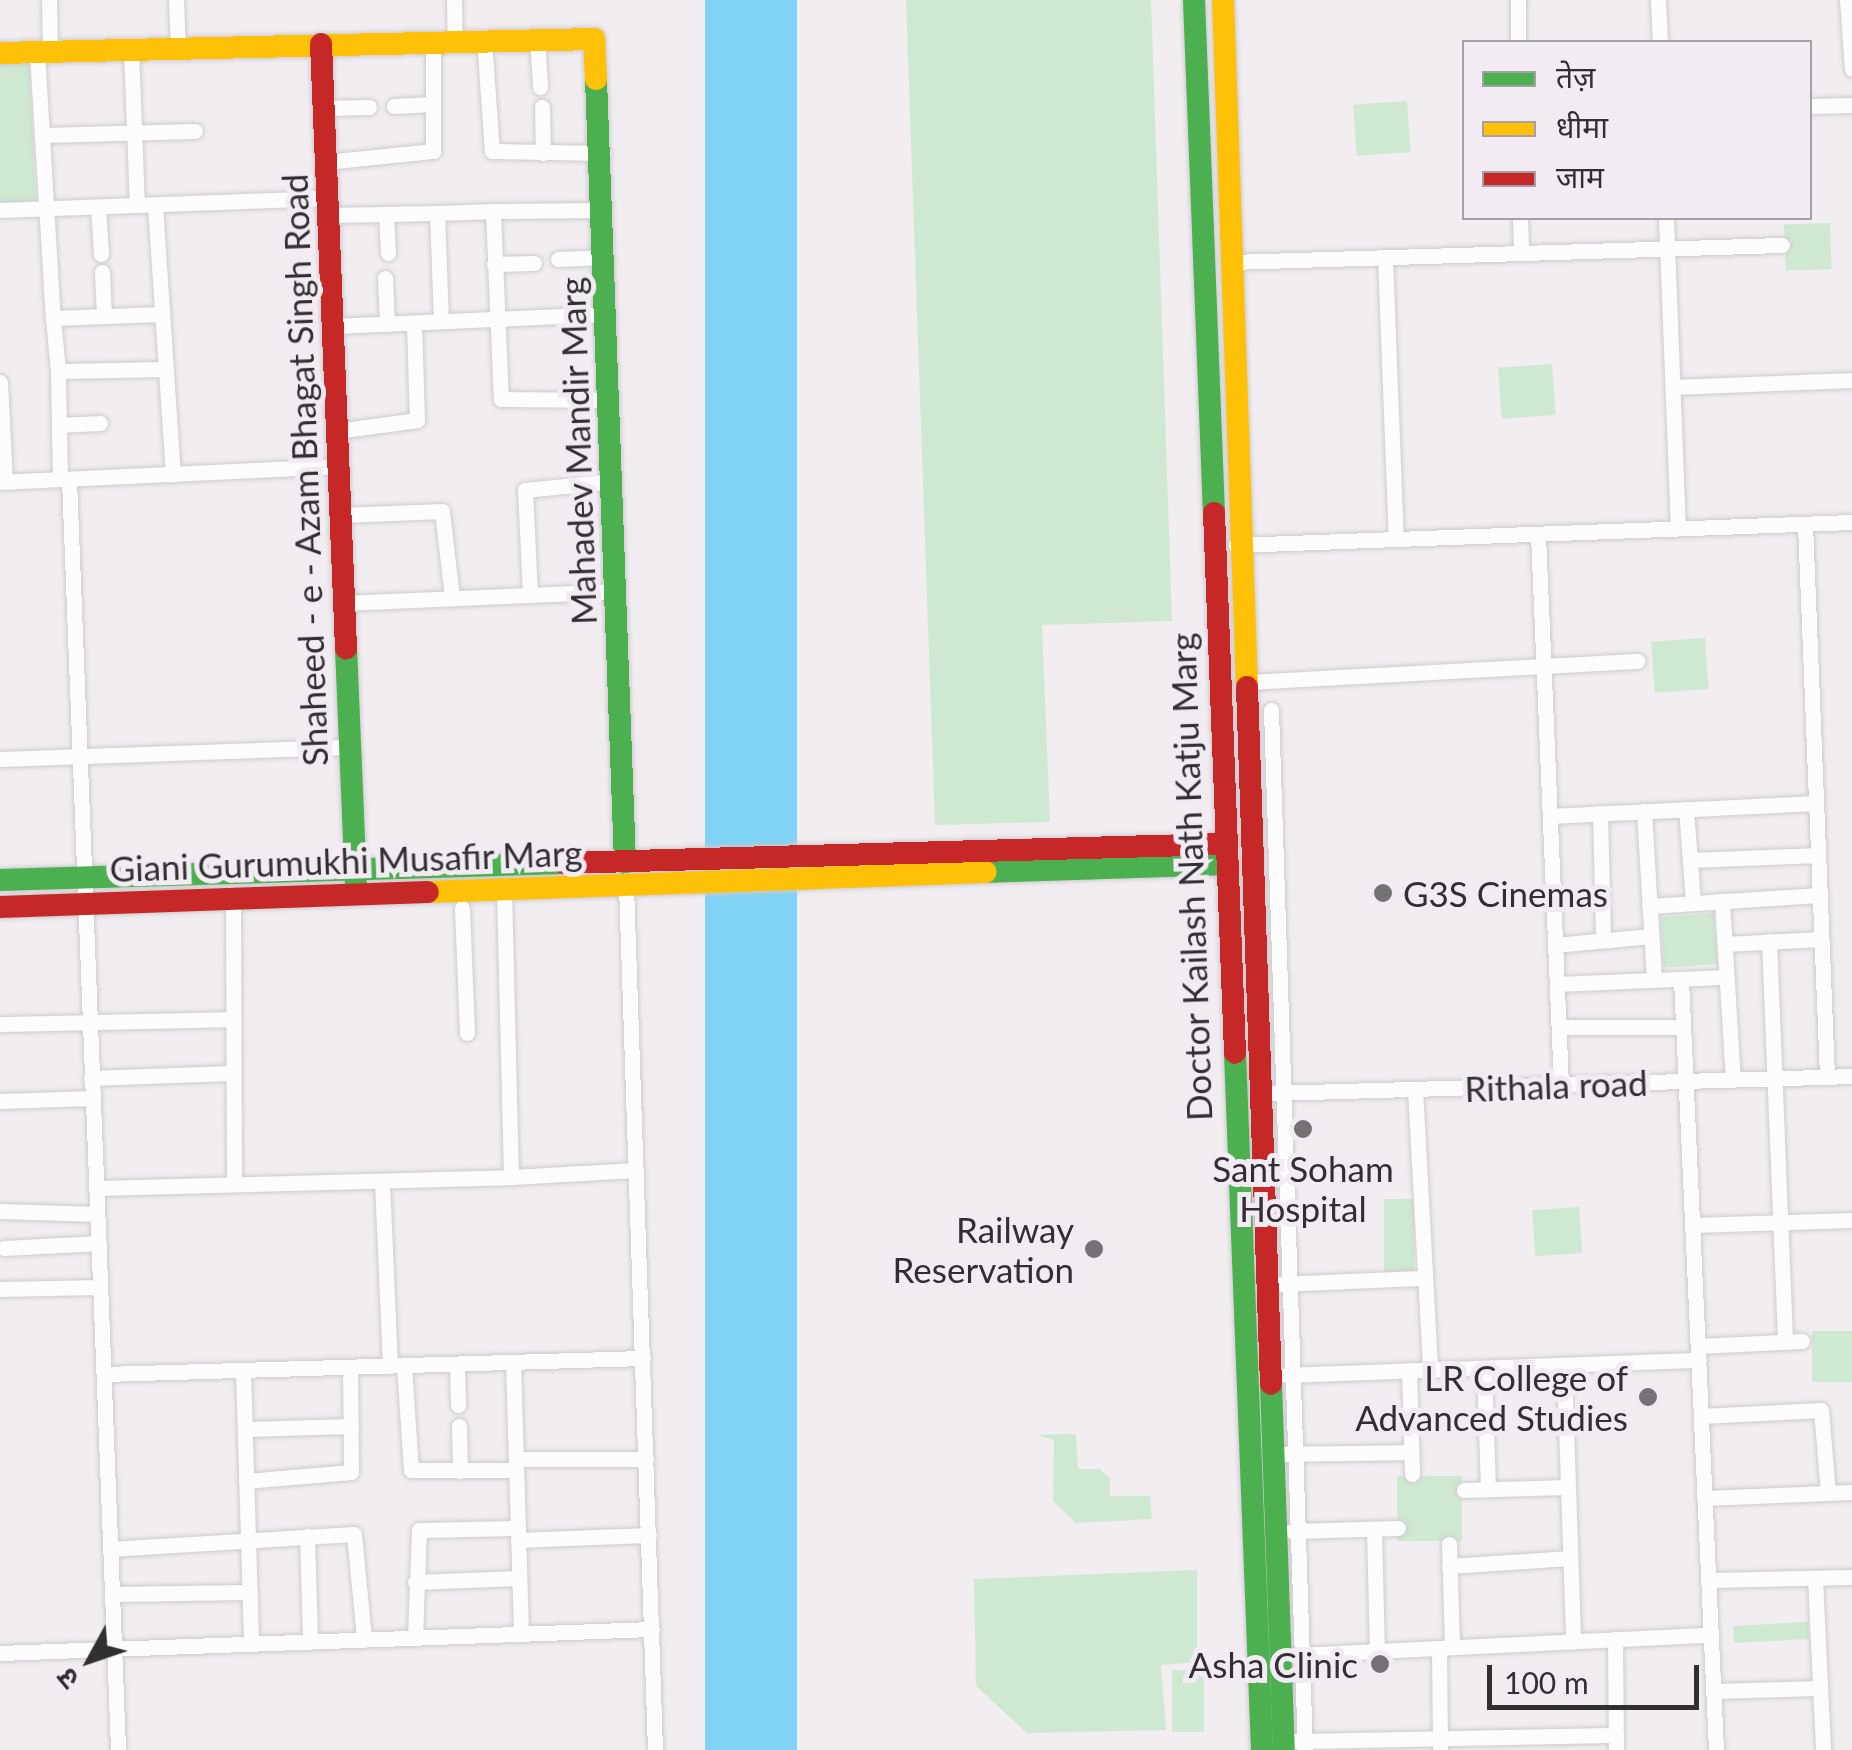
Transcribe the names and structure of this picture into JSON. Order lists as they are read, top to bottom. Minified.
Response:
{"streets":{"street":["Mahadev Mandir Marg","Shaheed - e - Azam Bhagat Singh Road","Giani Gurumukhi Musafir Marg","Doctor Kailash Nath Katju Marg","Rithala road"]},"crossings":[["Mahadev Mandir Marg","Giani Gurumukhi Musafir Marg"],["Shaheed - e - Azam Bhagat Singh Road","Giani Gurumukhi Musafir Marg"],["Giani Gurumukhi Musafir Marg","Doctor Kailash Nath Katju Marg"],["Doctor Kailash Nath Katju Marg","Rithala road"]],"places":["G3S Cinemas","Sant Soham Hospital","Railway Reservation","LR College of Advanced Studies","Asha Clinic"],"legend":["तेज़","धीमा","जाम"],"scale_bar":"100 m","north":"bottom left"}
